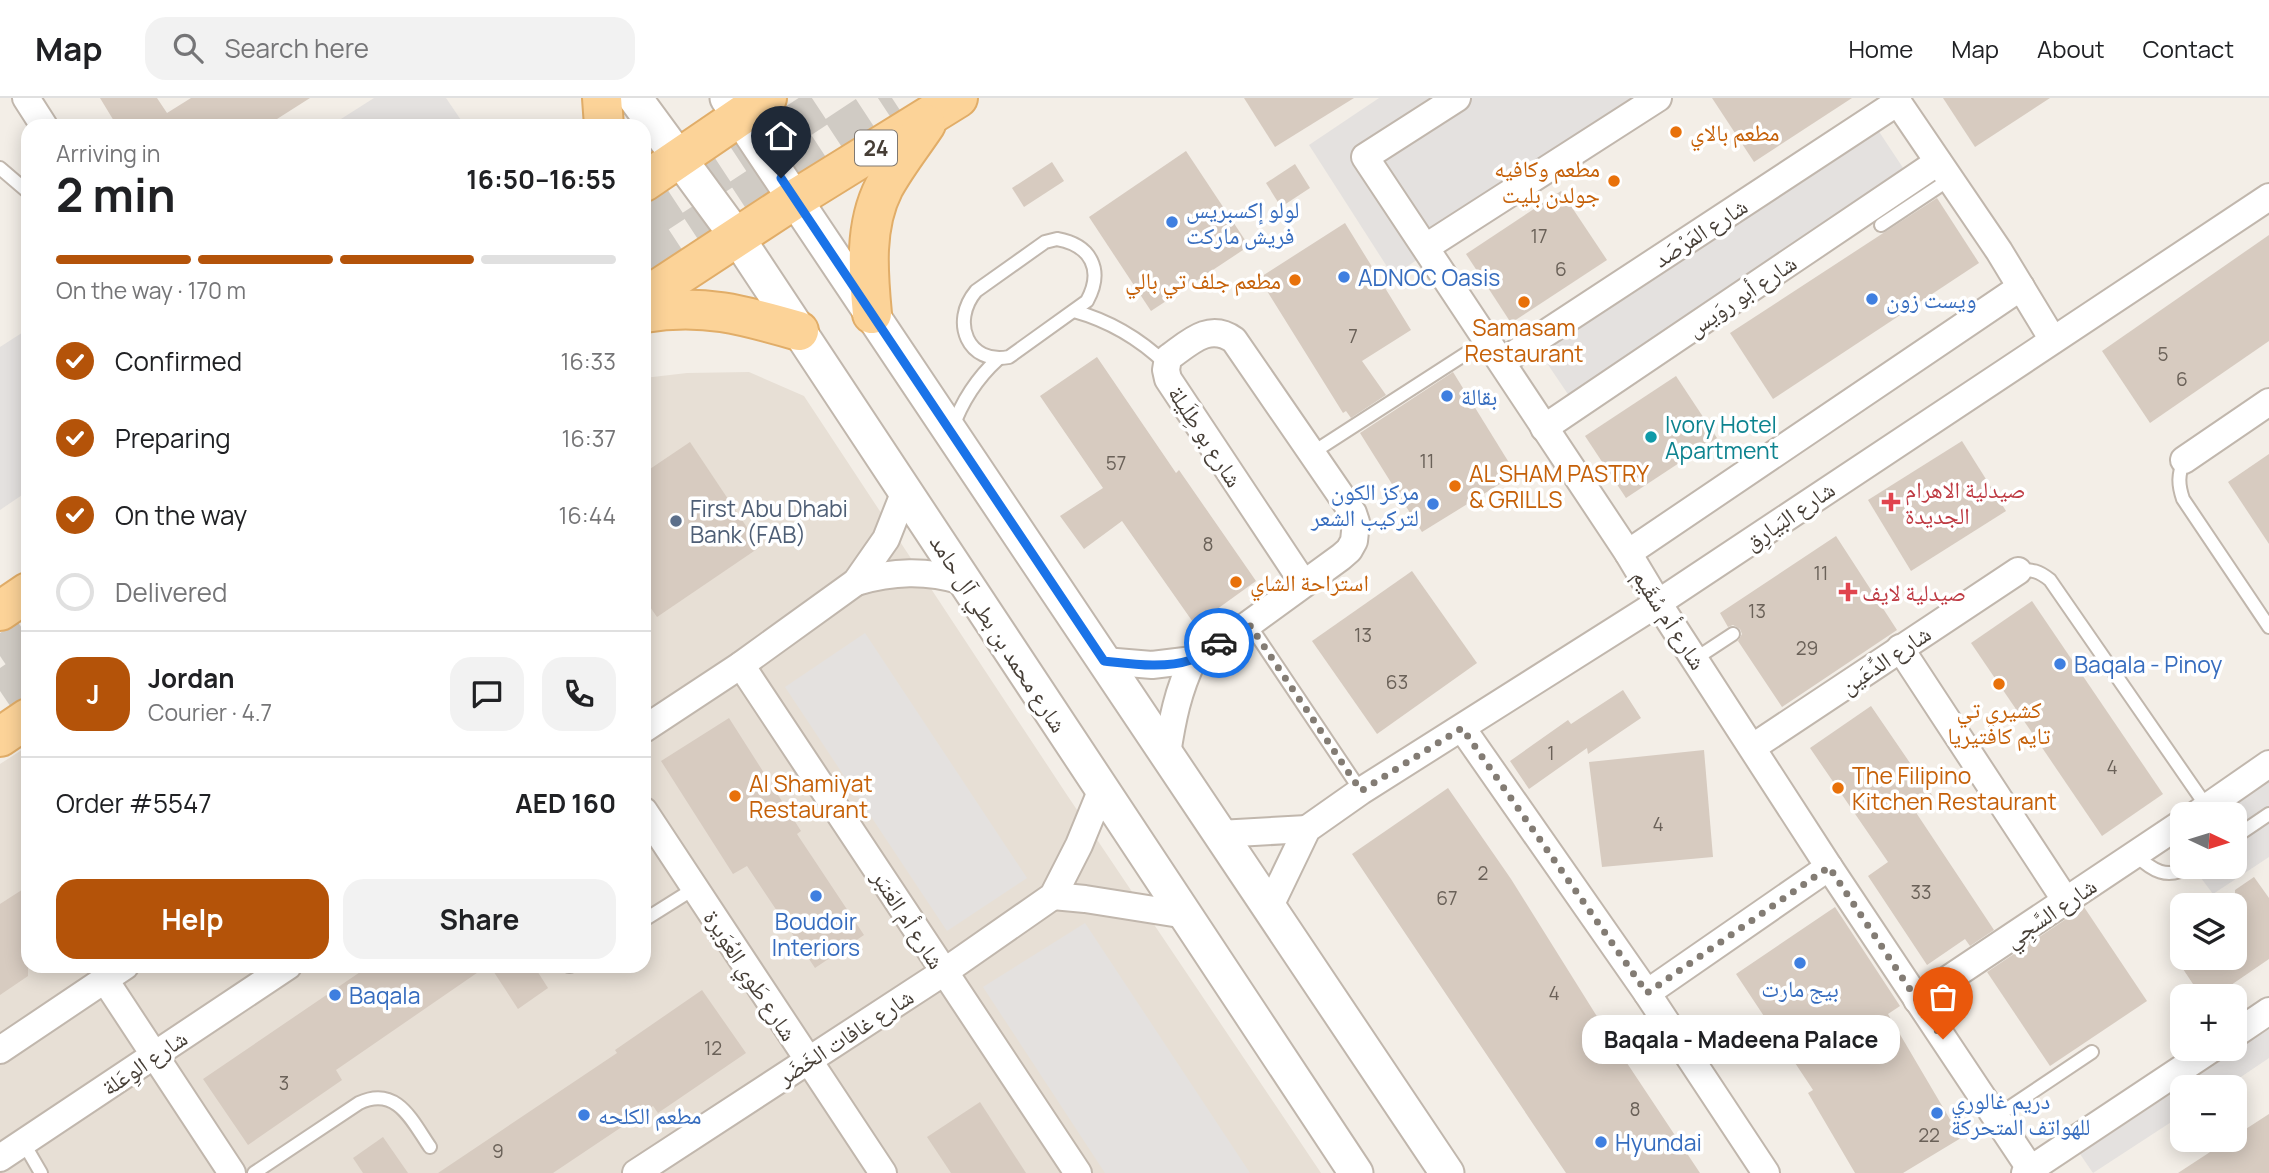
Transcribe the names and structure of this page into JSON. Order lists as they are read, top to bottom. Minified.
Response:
{"streets":{"main road":["24"],"street":["شارع المَرْصَد","شارع أبو روَيس","شارع بو طِلَيلة","شارع البَيارِق","شارع أم سُقَيم","شارع محمد بن بطي آل حامد","شارع الدِّعَين","شارع السَّجِي","شارع أم العَنبَر","شارع طَوِي العُوَيرة","شارع غافات الخَضَر","شارع الوِعَلة"]},"crossings":[["24","شارع محمد بن بطي آل حامد"],["شارع المَرْصَد","شارع أم سُقَيم"],["شارع أبو روَيس","شارع أم سُقَيم"],["شارع البَيارِق","شارع أم سُقَيم"],["شارع أم سُقَيم","شارع الدِّعَين"],["شارع أم سُقَيم","شارع السَّجِي"],["شارع محمد بن بطي آل حامد","شارع غافات الخَضَر"],["شارع أم العَنبَر","شارع غافات الخَضَر"],["شارع طَوِي العُوَيرة","شارع غافات الخَضَر"]],"places":{"other":["مطعم بالاي","مطعم وكافيه جولدن بليت","لولو إكسبريس فريش ماركت","ADNOC Oasis","مطعم جلف تي بالي","ويست زون","Samasam Restaurant","بقالة","Ivory Hotel Apartment","AL SHAM PASTRY & GRILLS","مركز الكون لتركيب الشعر","First Abu Dhabi Bank (FAB)","استراحة الشاي","Baqala - Pinoy","كشيري تي تايم كافتيريا","The Filipino Kitchen Restaurant","Al Shamiyat Restaurant","Boudoir Interiors","بيج مارت","Baqala","Baqala - Madeena Palace","دريم غالوري للهواتف المتحركة","مطعم الكلحه","Hyundai"],"health":["صيدلية الاهرام الجديدة","صيدلية لايف"]},"house_numbers":["17","6","7","5","6","11","57","8","11","13","13","29","63","1","4","4","2","33","67","4","12","3","8","22","9"],"north":"right","page":{"header":"Map","search":"Search here","nav":["Home","Map","About","Contact"],"heading":["2 min","Arriving in","16:50–16:55"],"panel":["Jordan","Courier · 4.7","Order #5547","AED 160"],"bar":"On the way · 170 m","list":[["Confirmed","16:33"],["Preparing","16:37"],["On the way","16:44"],"Delivered"],"round":"J","map_buttons":["+","−"],"buttons":["Help","Share"],"bubble":"Baqala - Madeena Palace"}}
